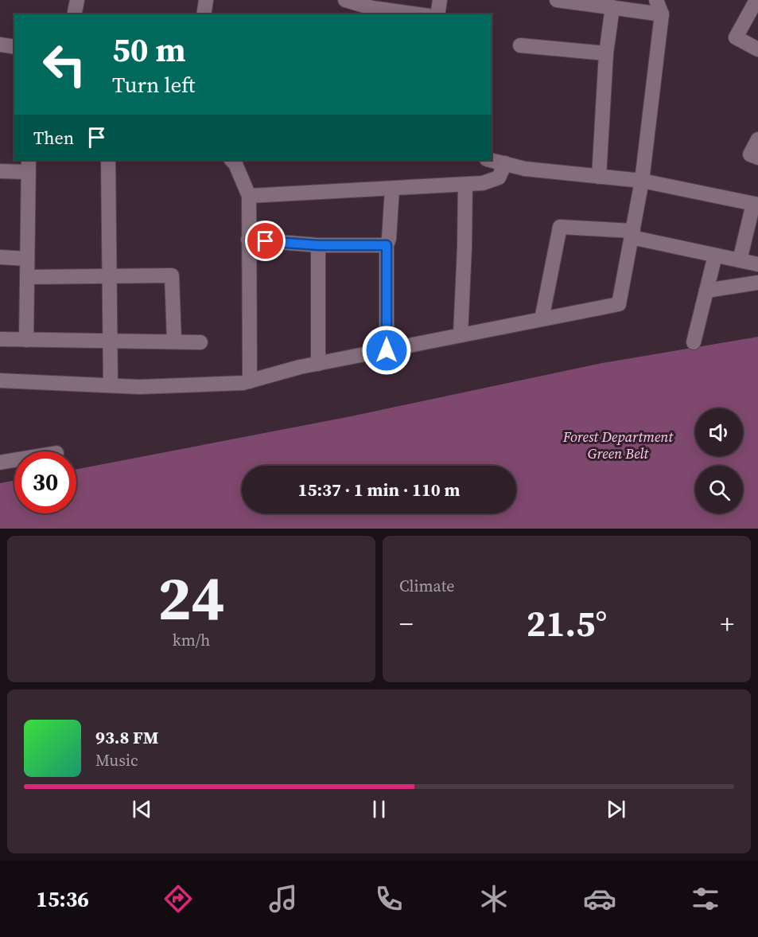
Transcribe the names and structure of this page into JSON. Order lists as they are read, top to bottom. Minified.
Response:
{"parks":["Forest Department Green Belt"],"page":{"turn":["50 m","Turn left"],"then":"Then","limit":"30","trip":"15:37 · 1 min · 110 m","tile":[["24","km/h"],"Climate"],"heat":["−","21.5°","+"],"song":["93.8 FM","Music"],"tabs":"15:36"}}
